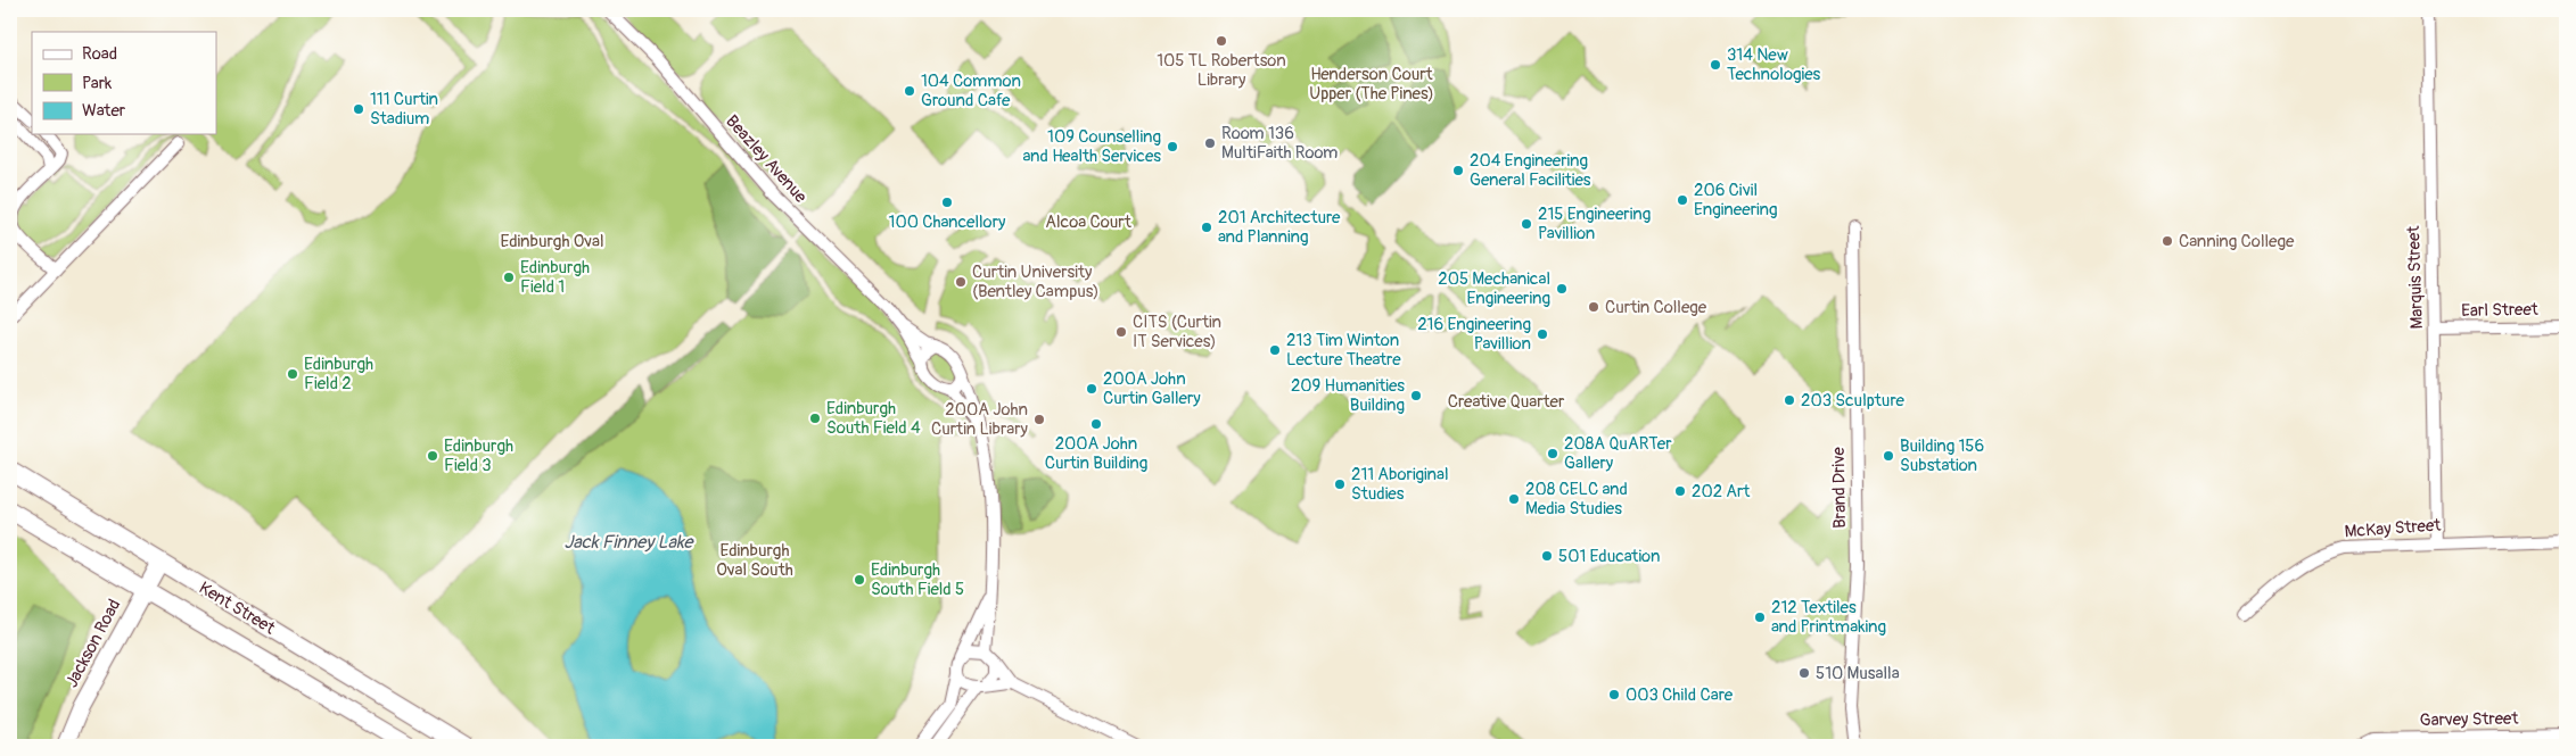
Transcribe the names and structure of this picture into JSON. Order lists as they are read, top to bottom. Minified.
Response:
{"streets":{"main road":["Kent Street"],"street":["Beazley Avenue","Marquis Street","Earl Street","Brand Drive","McKay Street","Jackson Road","Garvey Street"]},"crossings":[["Marquis Street","Earl Street"],["Marquis Street","McKay Street"],["Kent Street","Jackson Road"]],"water":["Jack Finney Lake"],"parks":["Henderson Court Upper (The Pines)","Alcoa Court","Edinburgh Oval","Creative Quarter","Edinburgh Oval South"],"places":["105 TL Robertson Library","314 New Technologies","104 Common Ground Cafe","111 Curtin Stadium","Room 136 MultiFaith Room","109 Counselling and Health Services","204 Engineering General Facilities","206 Civil Engineering","100 Chancellory","215 Engineering Pavillion","201 Architecture and Planning","Canning College","Edinburgh Field 1","Curtin University (Bentley Campus)","205 Mechanical Engineering","Curtin College","CITS (Curtin IT Services)","216 Engineering Pavillion","213 Tim Winton Lecture Theatre","Edinburgh Field 2","200A John Curtin Gallery","209 Humanities Building","203 Sculpture","Edinburgh South Field 4","200A John Curtin Library","200A John Curtin Building","208A QuARTer Gallery","Edinburgh Field 3","Building 156 Substation","211 Aboriginal Studies","202 Art","208 CELC and Media Studies","501 Education","Edinburgh South Field 5","212 Textiles and Printmaking","510 Musalla","003 Child Care"],"legend":["Road","Park","Water"]}
